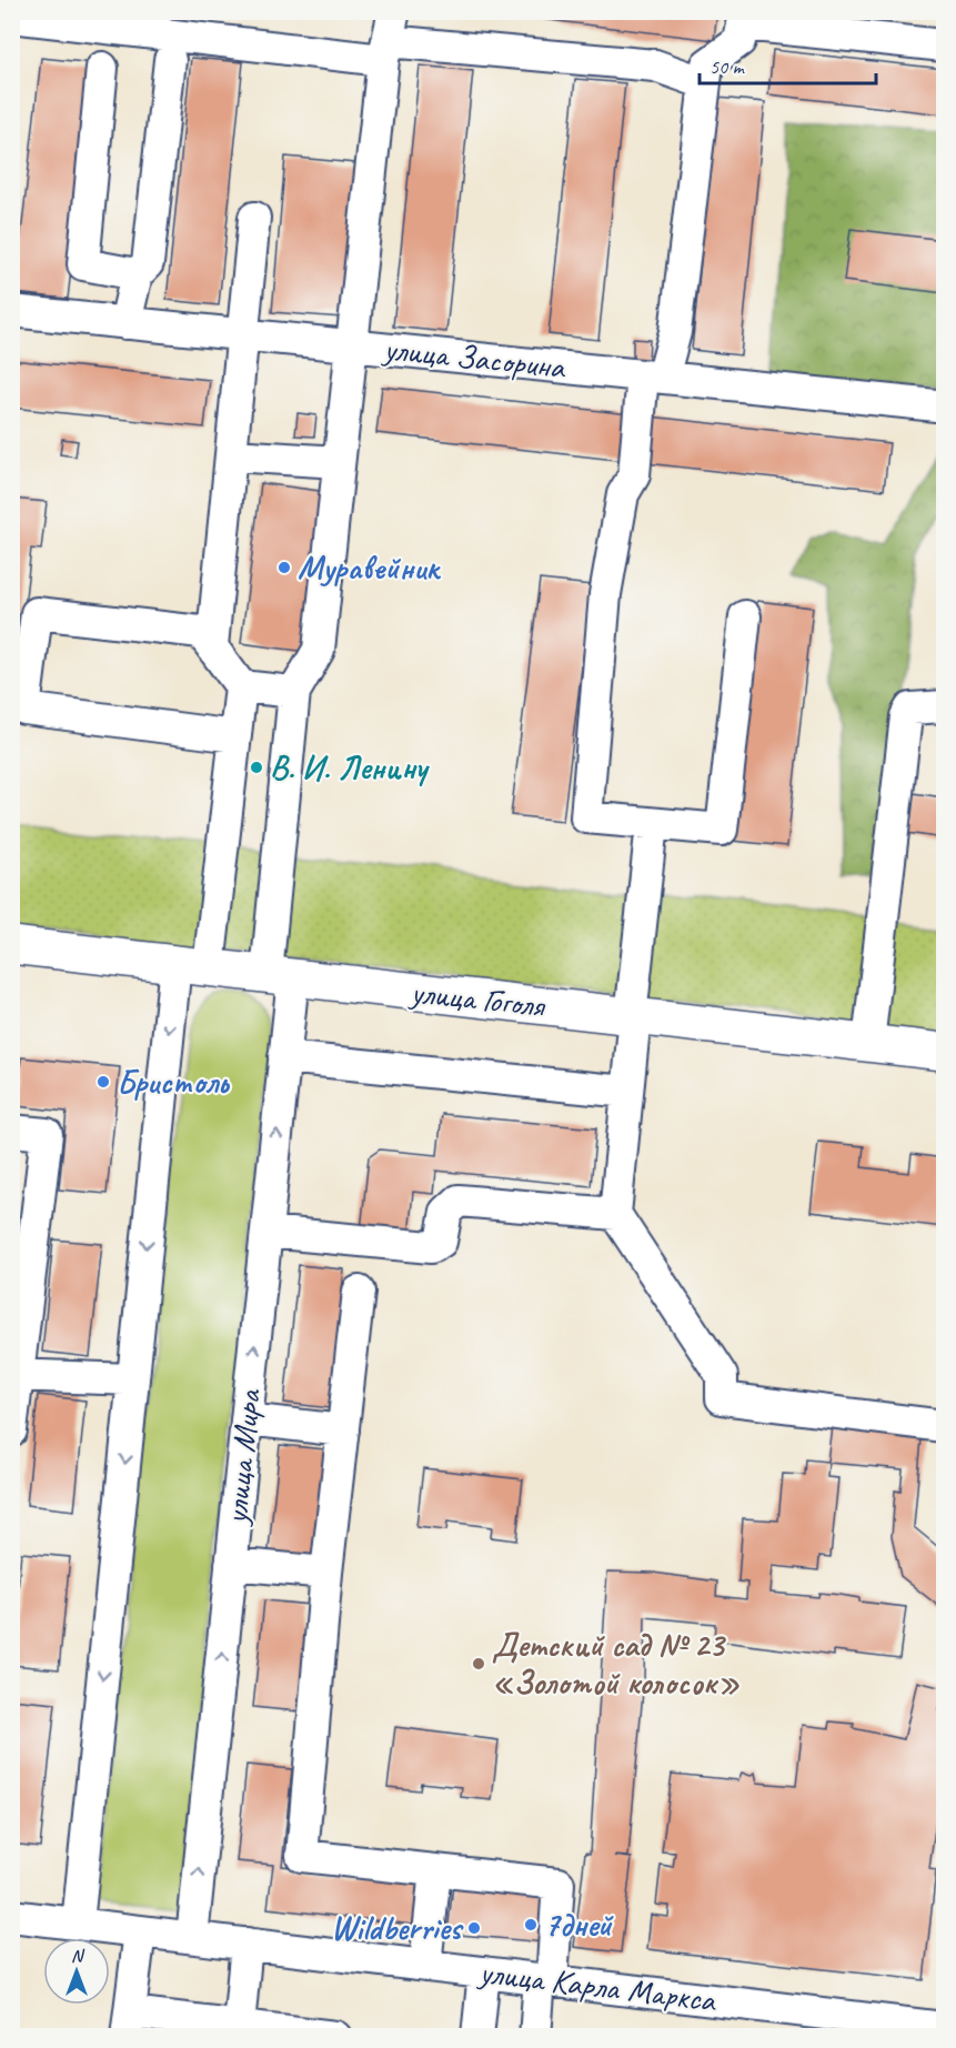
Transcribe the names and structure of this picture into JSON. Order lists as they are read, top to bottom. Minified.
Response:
{"streets":{"main road":["улица Гоголя"],"street":["улица Засорина","улица Мира","улица Карла Маркса"]},"crossings":[["улица Гоголя","улица Мира"],["улица Мира","улица Карла Маркса"]],"places":["Муравейник","В. И. Ленину","Бристоль","Детский сад № 23 «Золотой колосок»","7дней","Wildberries"],"scale_bar":"50 m","north":"top"}
